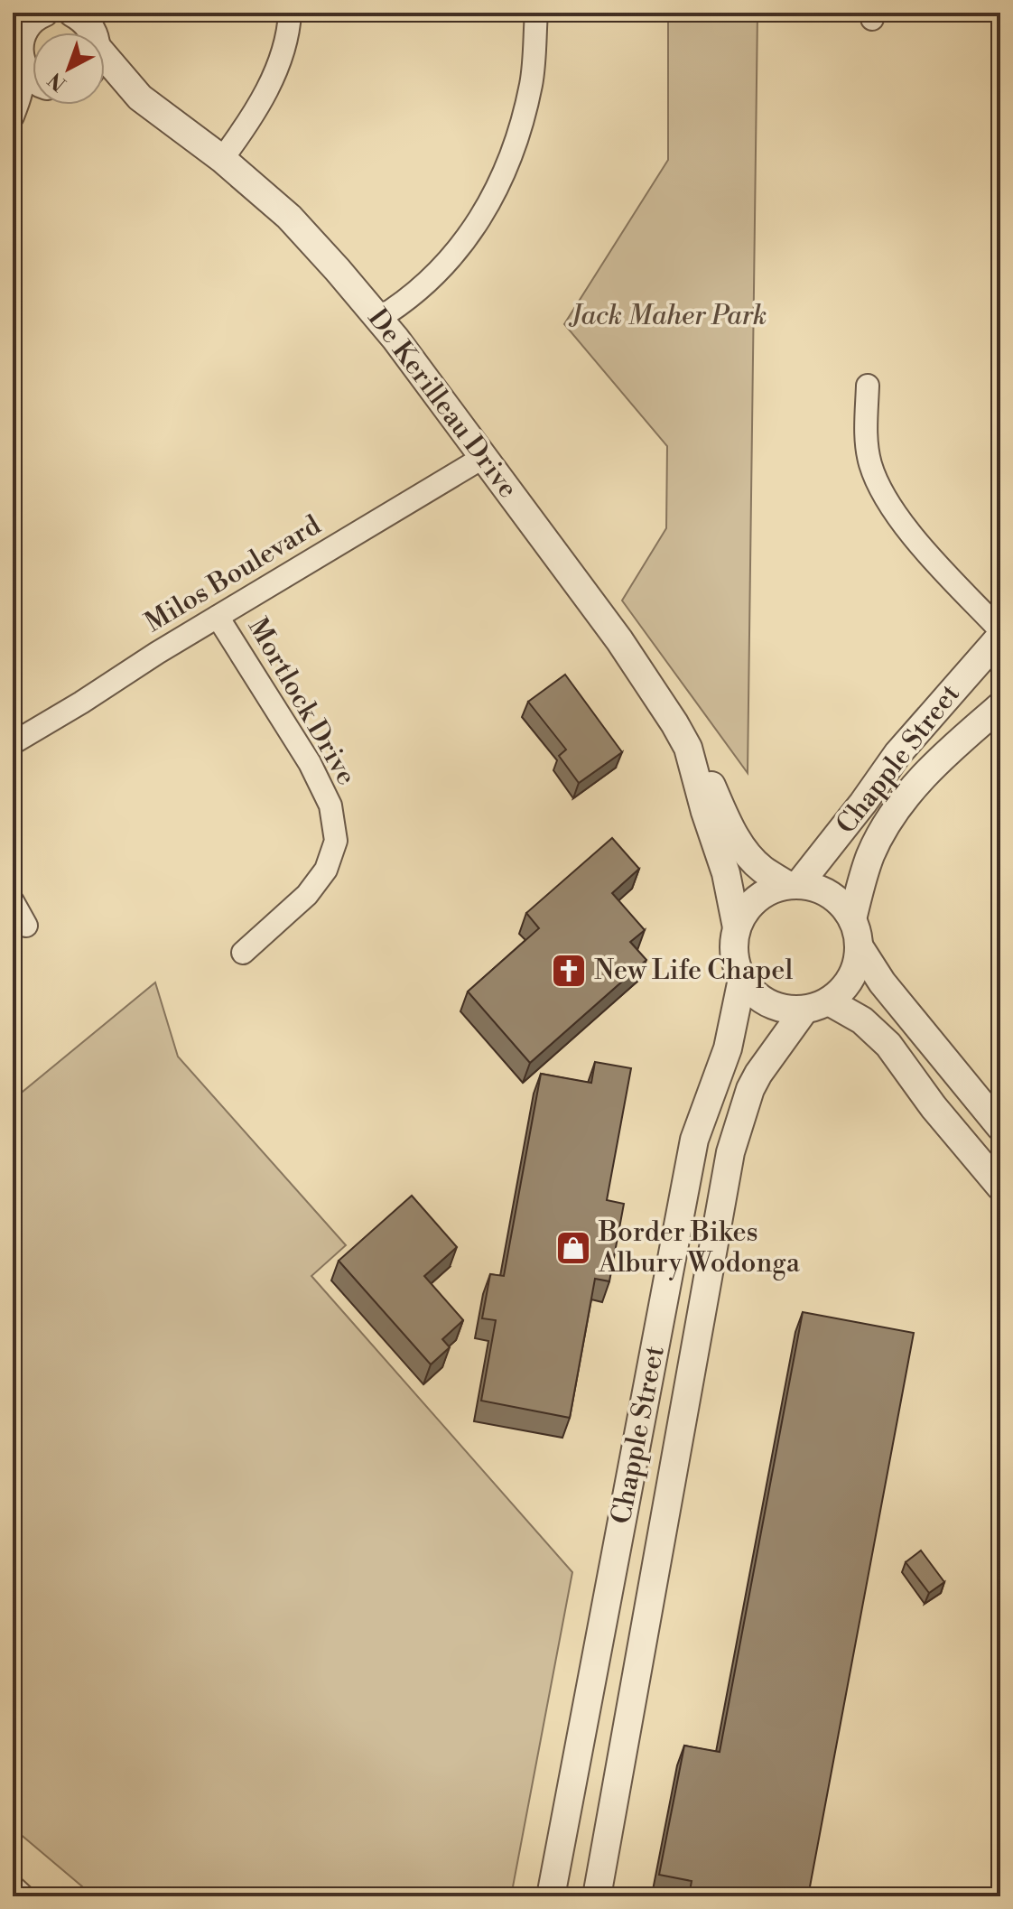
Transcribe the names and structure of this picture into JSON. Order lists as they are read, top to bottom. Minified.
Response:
{"streets":{"street":["De Kerilleau Drive","Milos Boulevard","Mortlock Drive","Chapple Street"]},"crossings":[["De Kerilleau Drive","Milos Boulevard"],["De Kerilleau Drive","Chapple Street"],["Milos Boulevard","Mortlock Drive"]],"parks":["Jack Maher Park"],"places":{"church":["New Life Chapel"],"shop":["Border Bikes Albury Wodonga"]},"north":"bottom left"}
